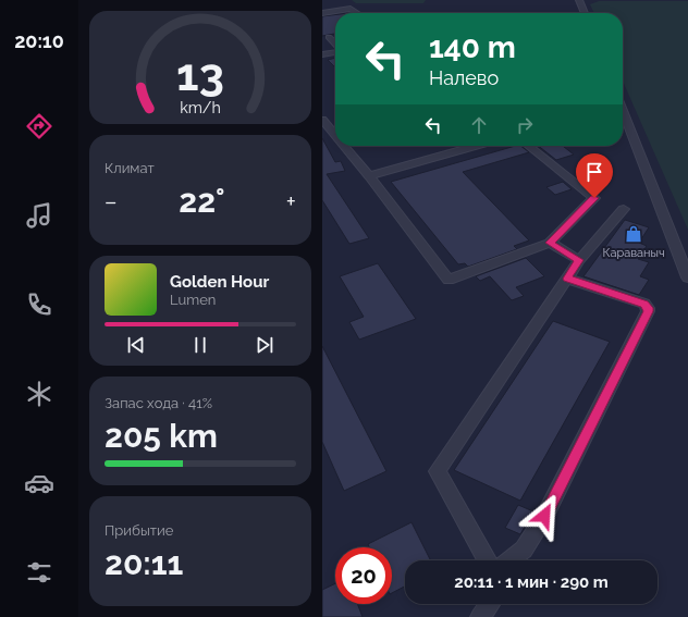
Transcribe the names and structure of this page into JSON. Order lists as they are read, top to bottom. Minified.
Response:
{"places":{"shop":["Караваныч"]},"page":{"tabs":"20:10","turn":["140 m","Налево"],"tile":["Климат",["Запас хода · 41%","205 km"],["Прибытие","20:11"]],"heat":["−","22°","+"],"song":["Golden Hour","Lumen"],"limit":"20","trip":"20:11 · 1 мин · 290 m","gauge":["13","km/h"]}}
